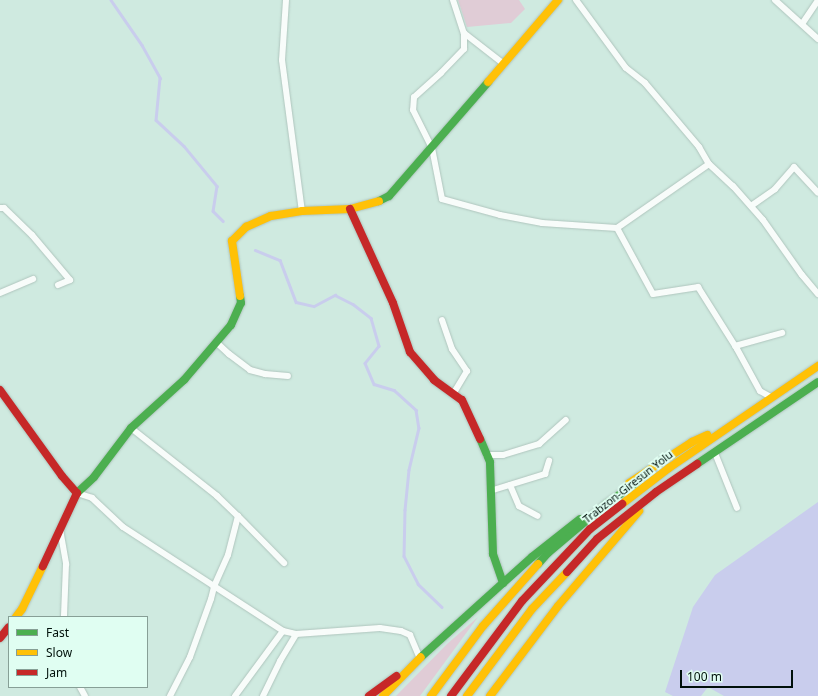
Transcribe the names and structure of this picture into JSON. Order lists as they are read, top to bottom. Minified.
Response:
{"streets":{"main road":["Trabzon-Giresun Yolu"]},"legend":["Fast","Slow","Jam"],"scale_bar":"100 m"}
